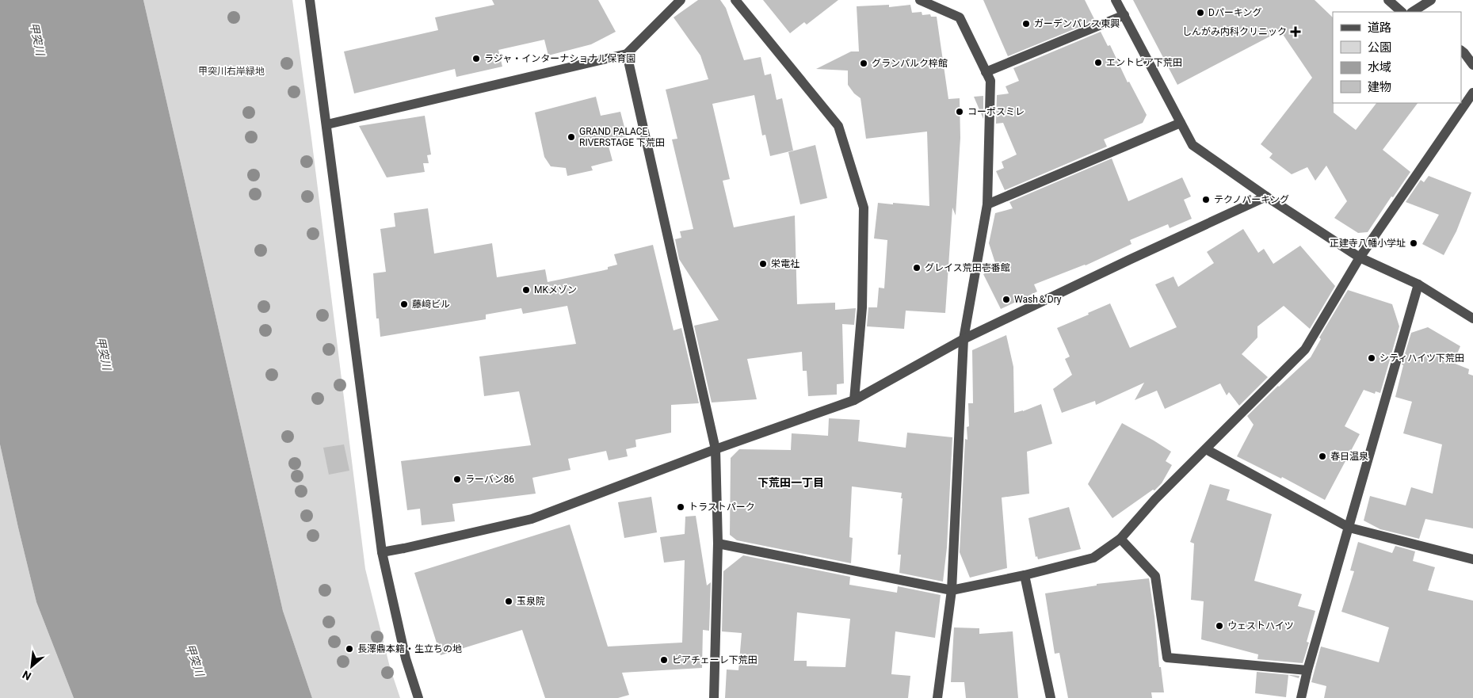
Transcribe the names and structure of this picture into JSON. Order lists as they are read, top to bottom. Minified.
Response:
{"districts":["下荒田一丁目"],"water":["甲突川"],"parks":["甲突川右岸緑地"],"places":{"other":["Dパーキング","ガーデンパレス東興","ラジャ・インターナショナル保育園","エントピア下荒田","グランパルク梓館","コーポスミレ","GRAND PALACE RIVERSTAGE 下荒田","テクノパーキング","正建寺八幡小学址","栄電社","グレイス荒田壱番館","MKメゾン","Wash＆Dry","藤﨑ビル","シティハイツ下荒田","春日温泉","ラーバン86","トラストパーク","玉泉院","ウェストハイツ","長澤鼎本籍・生立ちの地","ピアチェーレ下荒田"],"health":["しんがみ内科クリニック"]},"legend":["道路","公園","水域","建物"],"north":"bottom left"}
